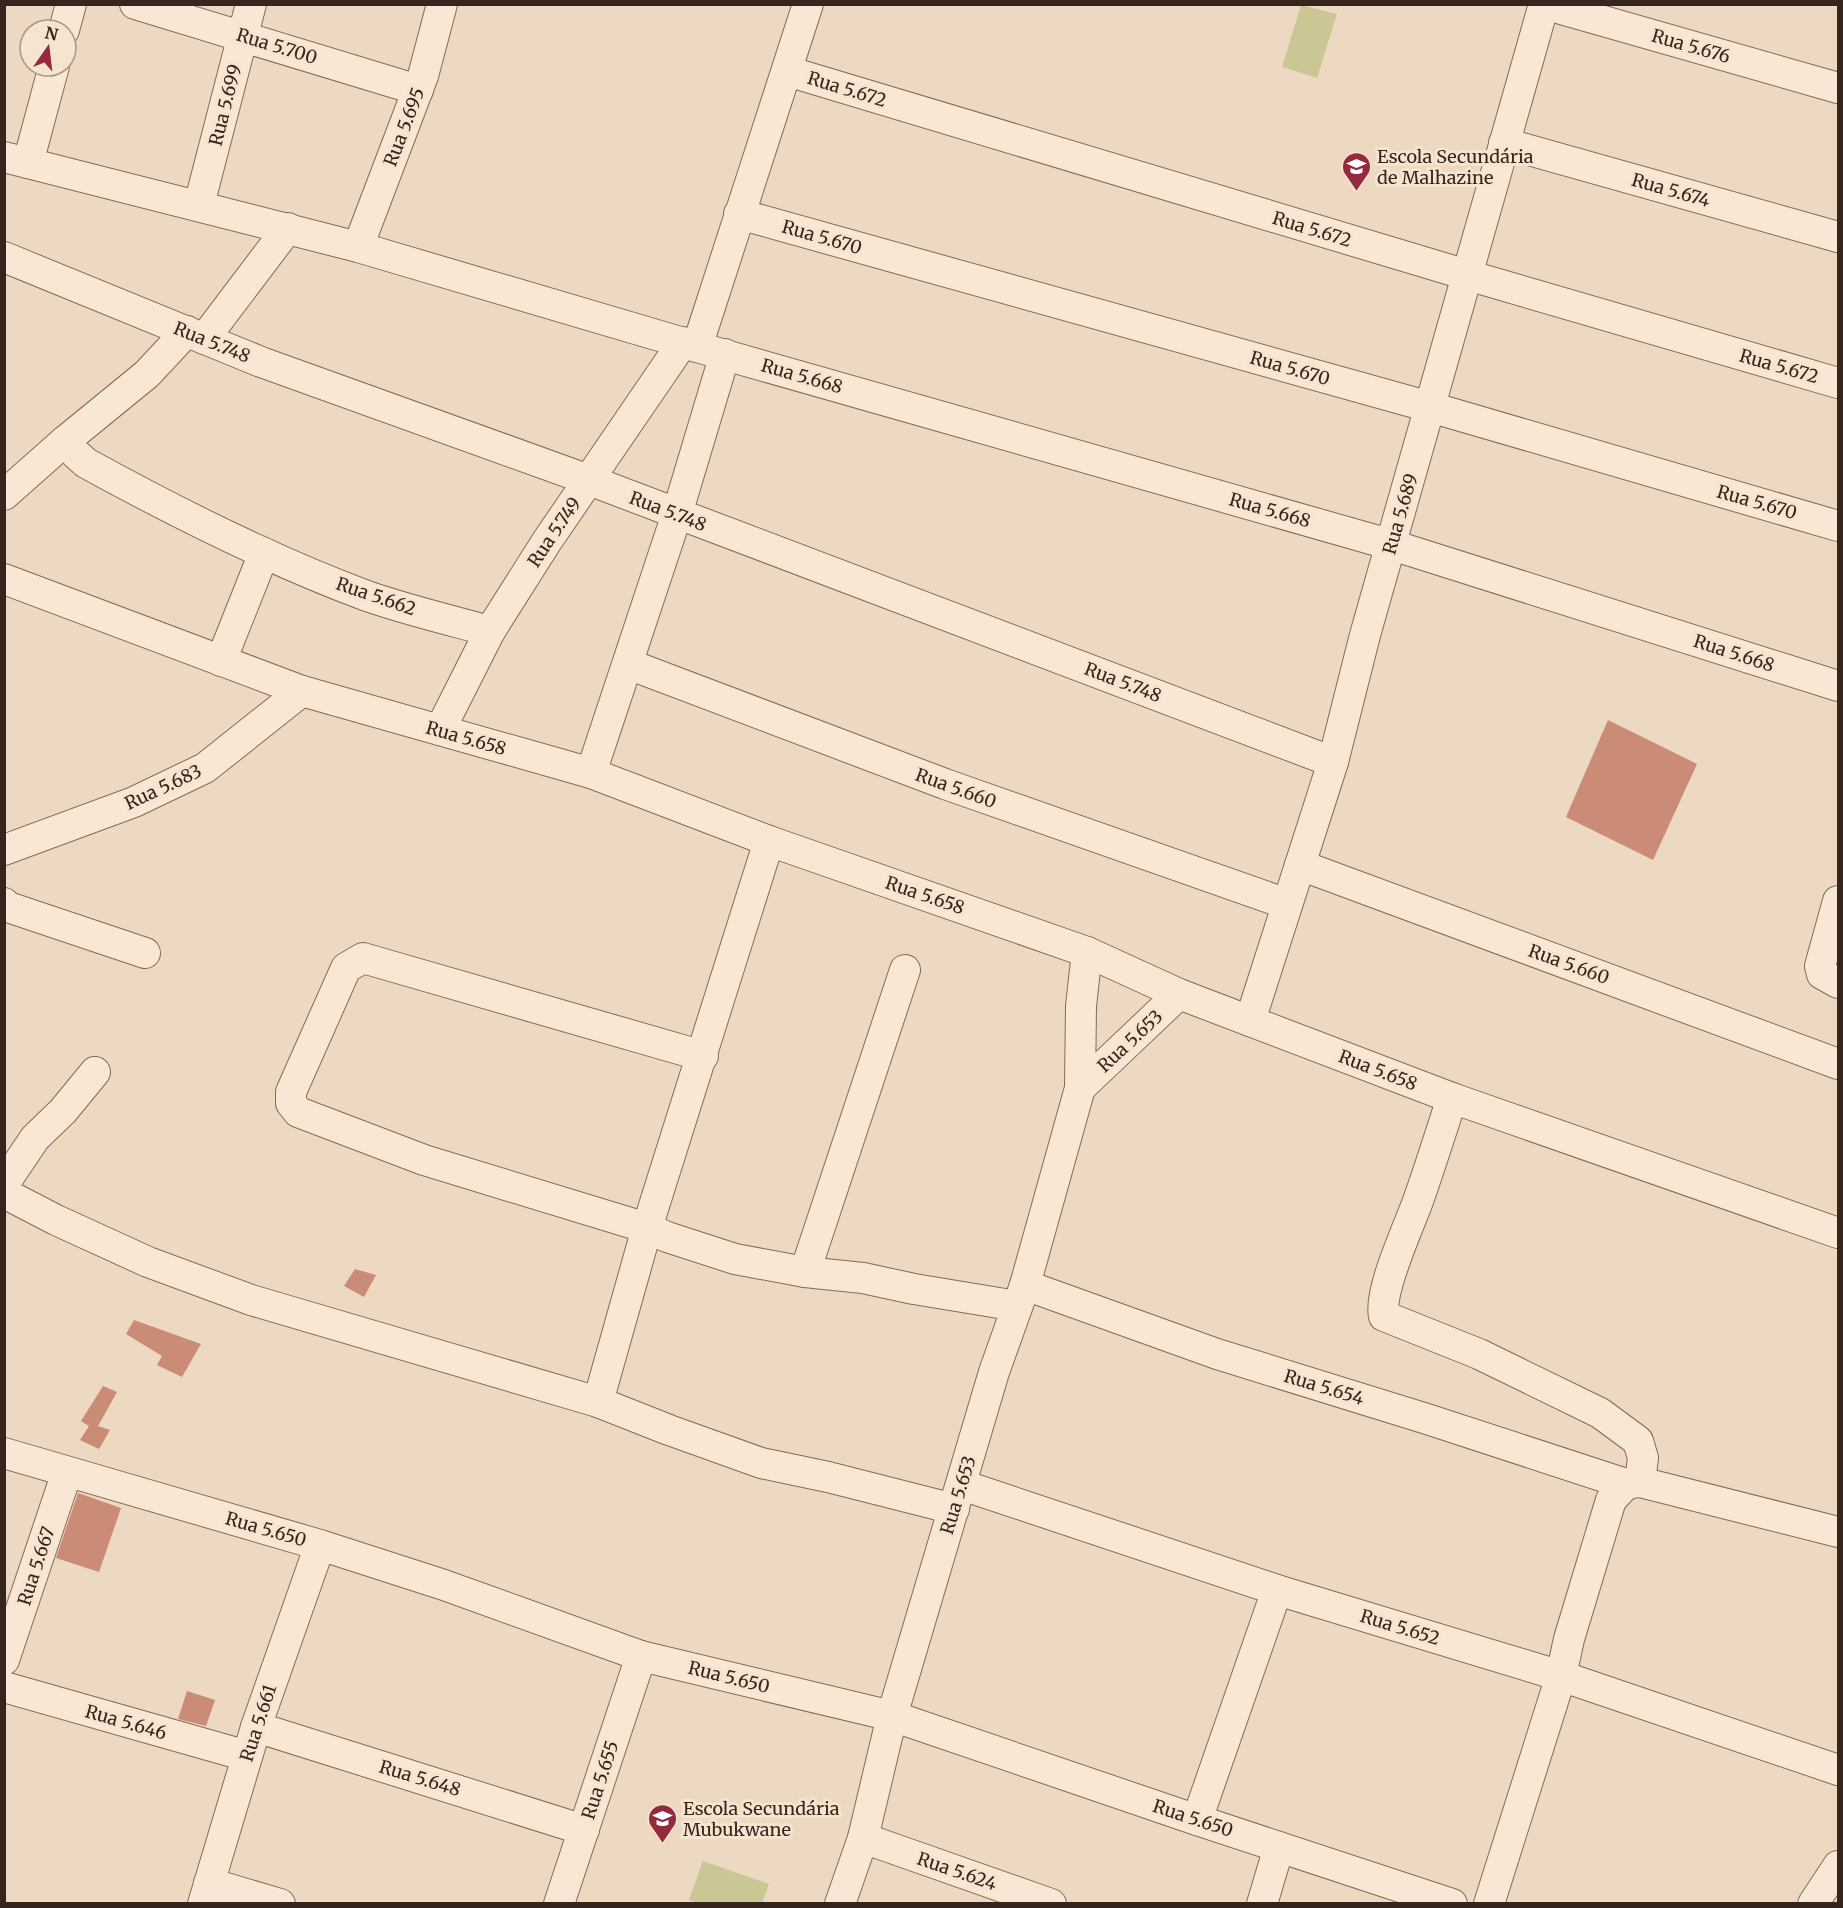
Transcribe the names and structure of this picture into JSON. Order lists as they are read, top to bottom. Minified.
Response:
{"streets":{"street":["Rua 5.700","Rua 5.676","Rua 5.672","Rua 5.699","Rua 5.695","Rua 5.674","Rua 5.670","Rua 5.748","Rua 5.668","Rua 5.689","Rua 5.749","Rua 5.662","Rua 5.658","Rua 5.683","Rua 5.660","Rua 5.653","Rua 5.654","Rua 5.650","Rua 5.667","Rua 5.652","Rua 5.646","Rua 5.661","Rua 5.648","Rua 5.655","Rua 5.624"]},"crossings":[["Rua 5.700","Rua 5.699"],["Rua 5.700","Rua 5.695"],["Rua 5.676","Rua 5.689"],["Rua 5.672","Rua 5.689"],["Rua 5.672","Rua 5.749"],["Rua 5.674","Rua 5.689"],["Rua 5.670","Rua 5.689"],["Rua 5.670","Rua 5.749"],["Rua 5.748","Rua 5.689"],["Rua 5.748","Rua 5.749"],["Rua 5.668","Rua 5.689"],["Rua 5.668","Rua 5.749"],["Rua 5.689","Rua 5.658"],["Rua 5.689","Rua 5.660"],["Rua 5.749","Rua 5.662"],["Rua 5.749","Rua 5.658"],["Rua 5.658","Rua 5.683"],["Rua 5.658","Rua 5.653"],["Rua 5.653","Rua 5.654"],["Rua 5.653","Rua 5.650"],["Rua 5.653","Rua 5.652"],["Rua 5.653","Rua 5.624"],["Rua 5.650","Rua 5.667"],["Rua 5.650","Rua 5.661"],["Rua 5.650","Rua 5.655"],["Rua 5.646","Rua 5.661"],["Rua 5.661","Rua 5.648"],["Rua 5.648","Rua 5.655"]],"places":{"school or university":["Escola Secundária de Malhazine","Escola Secundária Mubukwane"]},"north":"top"}
